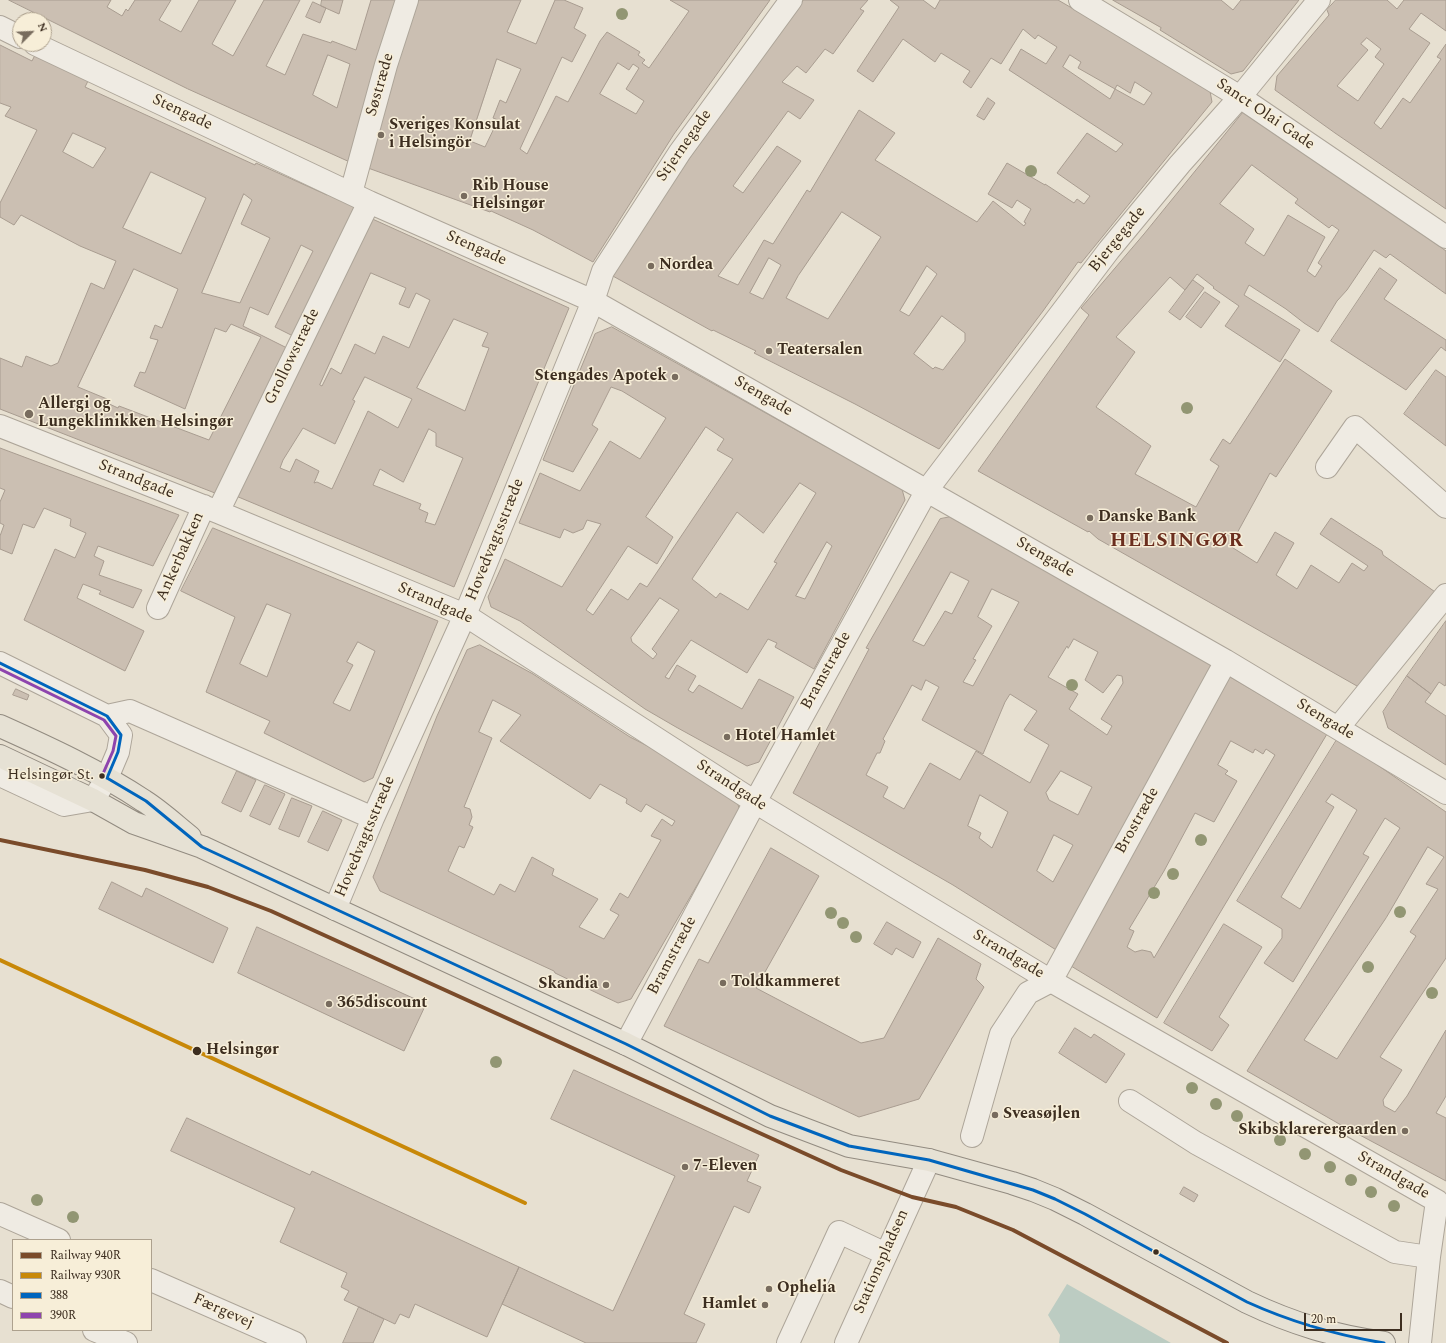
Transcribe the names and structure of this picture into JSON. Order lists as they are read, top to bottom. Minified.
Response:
{"streets":{"street":["Søstræde","Stengade","Sanct Olai Gade","Stjernegade","Bjergegade","Grollowstræde","Strandgade","Hovedvagtsstræde","Ankerbakken","Bramstræde","Brostræde","Stationspladsen","Færgevej"]},"crossings":[["Søstræde","Stengade"],["Søstræde","Grollowstræde"],["Stengade","Stjernegade"],["Stengade","Bjergegade"],["Stengade","Grollowstræde"],["Stengade","Hovedvagtsstræde"],["Stengade","Bramstræde"],["Stengade","Brostræde"],["Sanct Olai Gade","Bjergegade"],["Stjernegade","Hovedvagtsstræde"],["Bjergegade","Bramstræde"],["Grollowstræde","Strandgade"],["Grollowstræde","Ankerbakken"],["Strandgade","Hovedvagtsstræde"],["Strandgade","Ankerbakken"],["Strandgade","Bramstræde"],["Strandgade","Brostræde"]],"districts":["HELSINGØR"],"places":["Sveriges Konsulat i Helsingör","Rib House Helsingør","Nordea","Teatersalen","Stengades Apotek","Allergi og Lungeklinikken Helsingør","Danske Bank","Hotel Hamlet","Helsingør St.","Toldkammeret","Skandia","365discount","Helsingør","Sveasøjlen","Skibsklarerergaarden","7-Eleven","Ophelia","Hamlet"],"lines":["transit line 388","transit line 390R","rail line 940R","rail line 930R"],"legend":["Railway 940R","Railway 930R","388","390R"],"scale_bar":"20 m","north":"top right"}
